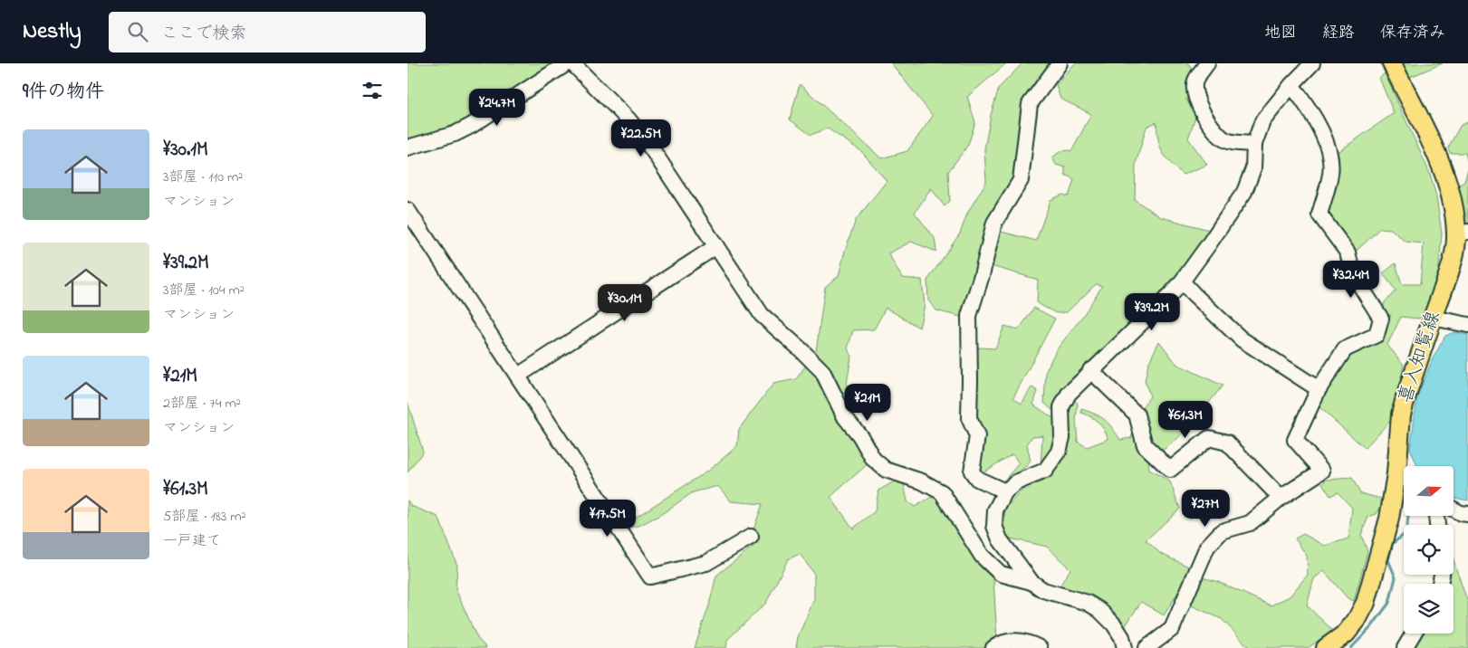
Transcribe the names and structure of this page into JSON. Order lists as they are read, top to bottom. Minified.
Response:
{"streets":{"main road":["喜入知覧線"]},"north":"right","page":{"header":"Nestly","search":"ここで検索","nav":["地図","経路","保存済み"],"heading":"9件の物件","price":["¥24.7M","¥22.5M","¥32.4M","¥30.1M","¥39.2M","¥21M","¥61.3M","¥27M","¥17.5M"],"list":[{"name":"¥30.1M","note":"3部屋 · 110 m² · マンション"},{"name":"¥39.2M","note":"3部屋 · 104 m² · マンション"},{"name":"¥21M","note":"2部屋 · 74 m² · マンション"},{"name":"¥61.3M","note":"5部屋 · 183 m² · 一戸建て"}]}}
